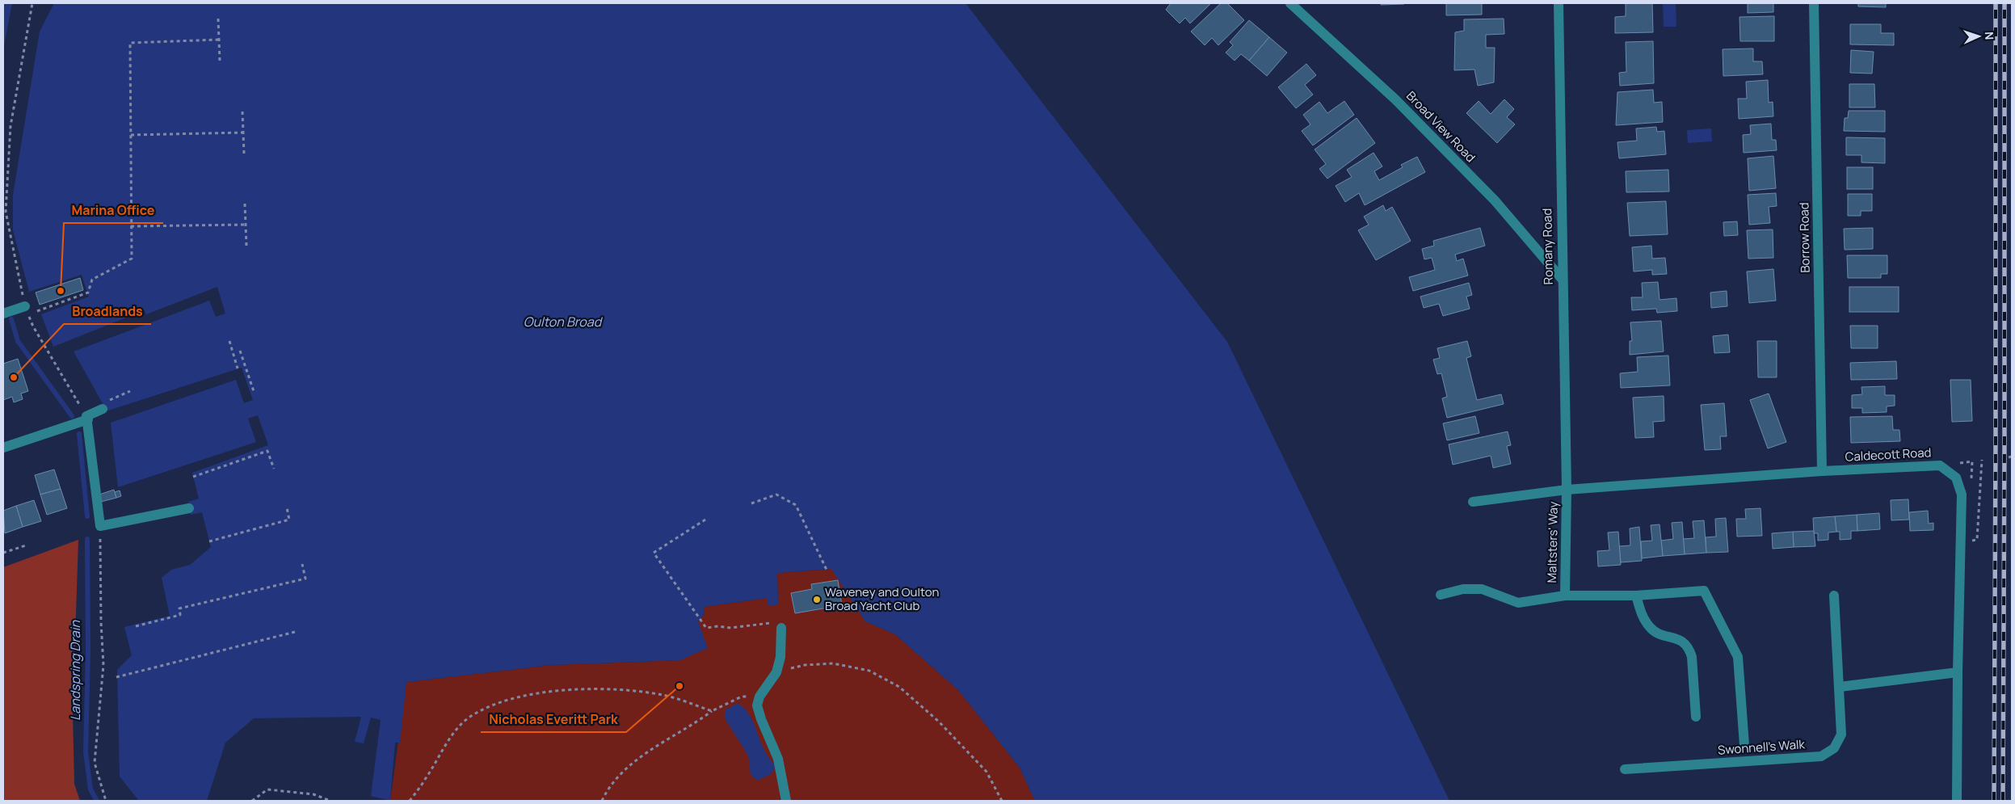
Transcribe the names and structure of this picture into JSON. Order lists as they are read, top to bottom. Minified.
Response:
{"streets":{"street":["Broad View Road","Borrow Road","Romany Road","Caldecott Road","Maltsters' Way","Swonnell's Walk"]},"crossings":[["Broad View Road","Romany Road"],["Borrow Road","Caldecott Road"],["Romany Road","Caldecott Road"],["Romany Road","Maltsters' Way"],["Caldecott Road","Maltsters' Way"]],"water":["Oulton Broad","Landspring Drain"],"places":["Marina Office","Broadlands","Waveney and Oulton Broad Yacht Club","Nicholas Everitt Park"],"north":"right"}
